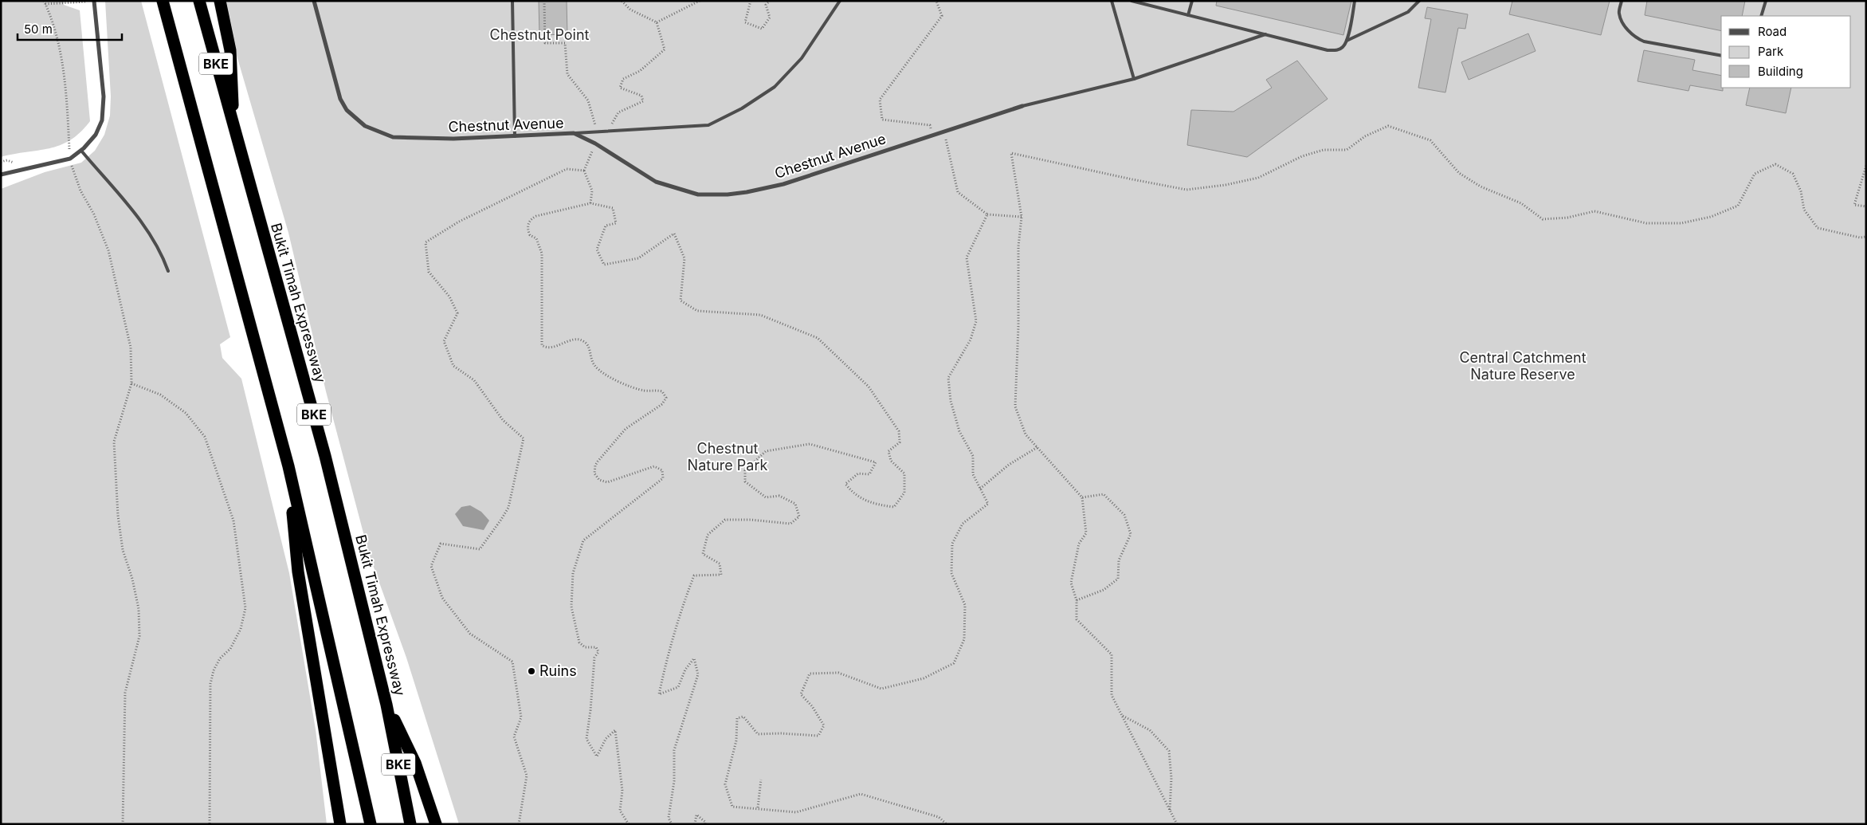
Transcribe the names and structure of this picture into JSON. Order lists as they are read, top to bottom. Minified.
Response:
{"streets":{"highway":["BKE","Bukit Timah Expressway"],"street":["Chestnut Avenue"]},"parks":["Chestnut Point","Central Catchment Nature Reserve","Chestnut Nature Park"],"places":["Ruins"],"legend":["Road","Park","Building"],"scale_bar":"50 m"}
